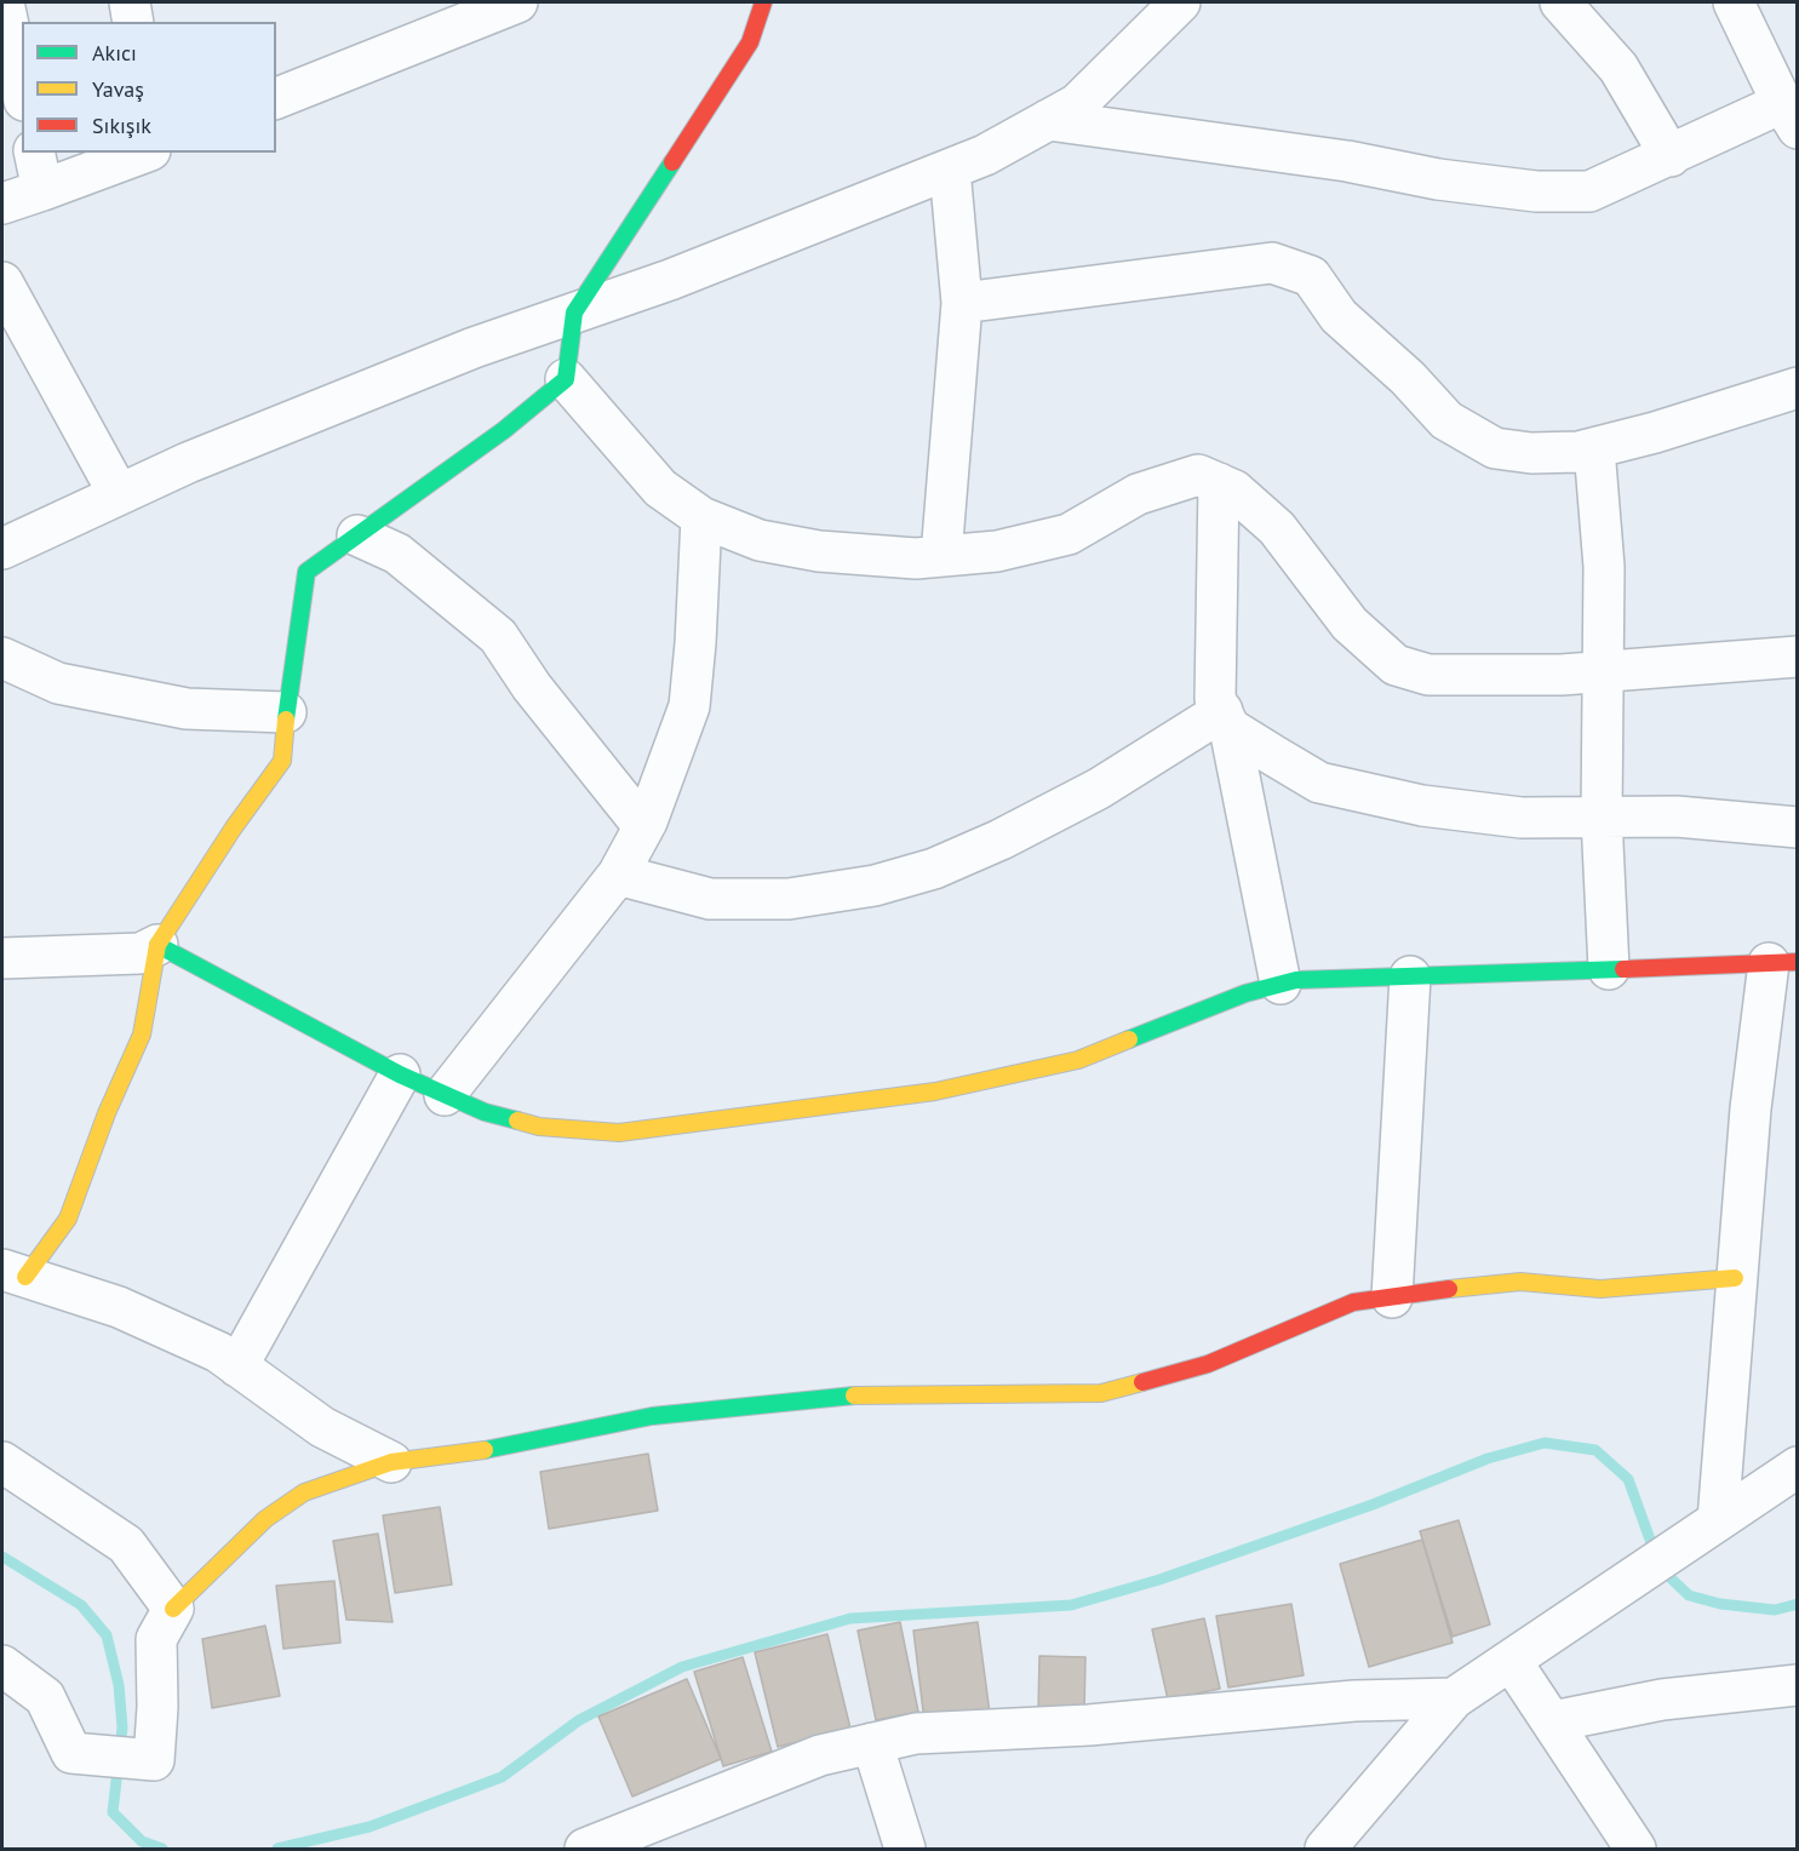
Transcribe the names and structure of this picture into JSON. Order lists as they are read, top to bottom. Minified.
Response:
{"legend":["Akıcı","Yavaş","Sıkışık"]}
